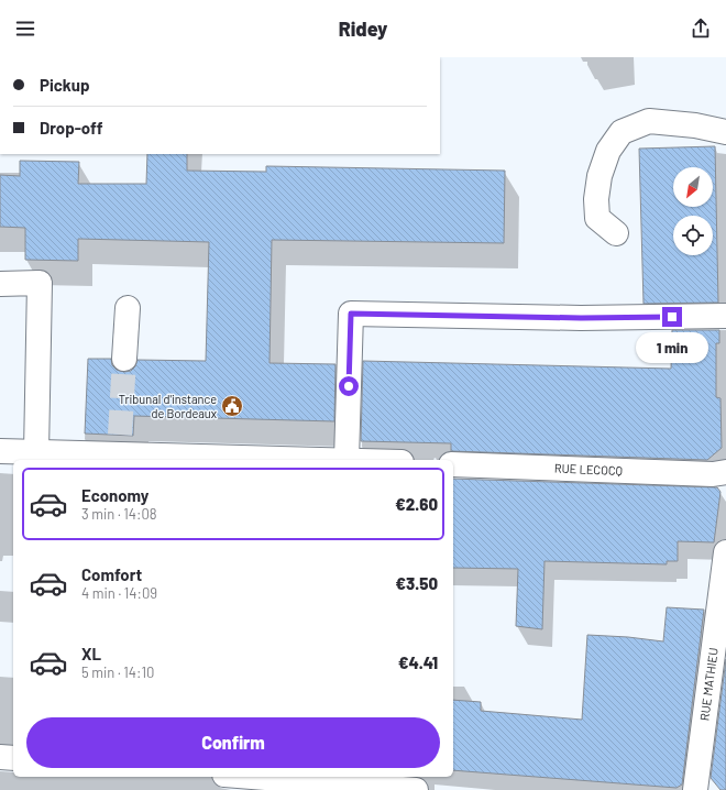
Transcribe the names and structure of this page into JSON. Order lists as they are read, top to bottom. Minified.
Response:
{"streets":{"street":["RUE LECOCQ","RUE MATHIEU"]},"places":{"public building":["Tribunal d'instance de Bordeaux"]},"north":"bottom left","page":{"header":"Ridey","banner":["Pickup","Drop-off"],"bubble":"1 min","list":[{"name":"Economy","note":"3 min · 14:08","value":"€2.60"},{"name":"Comfort","note":"4 min · 14:09","value":"€3.50"},{"name":"XL","note":"5 min · 14:10","value":"€4.41"}],"buttons":"Confirm"}}
